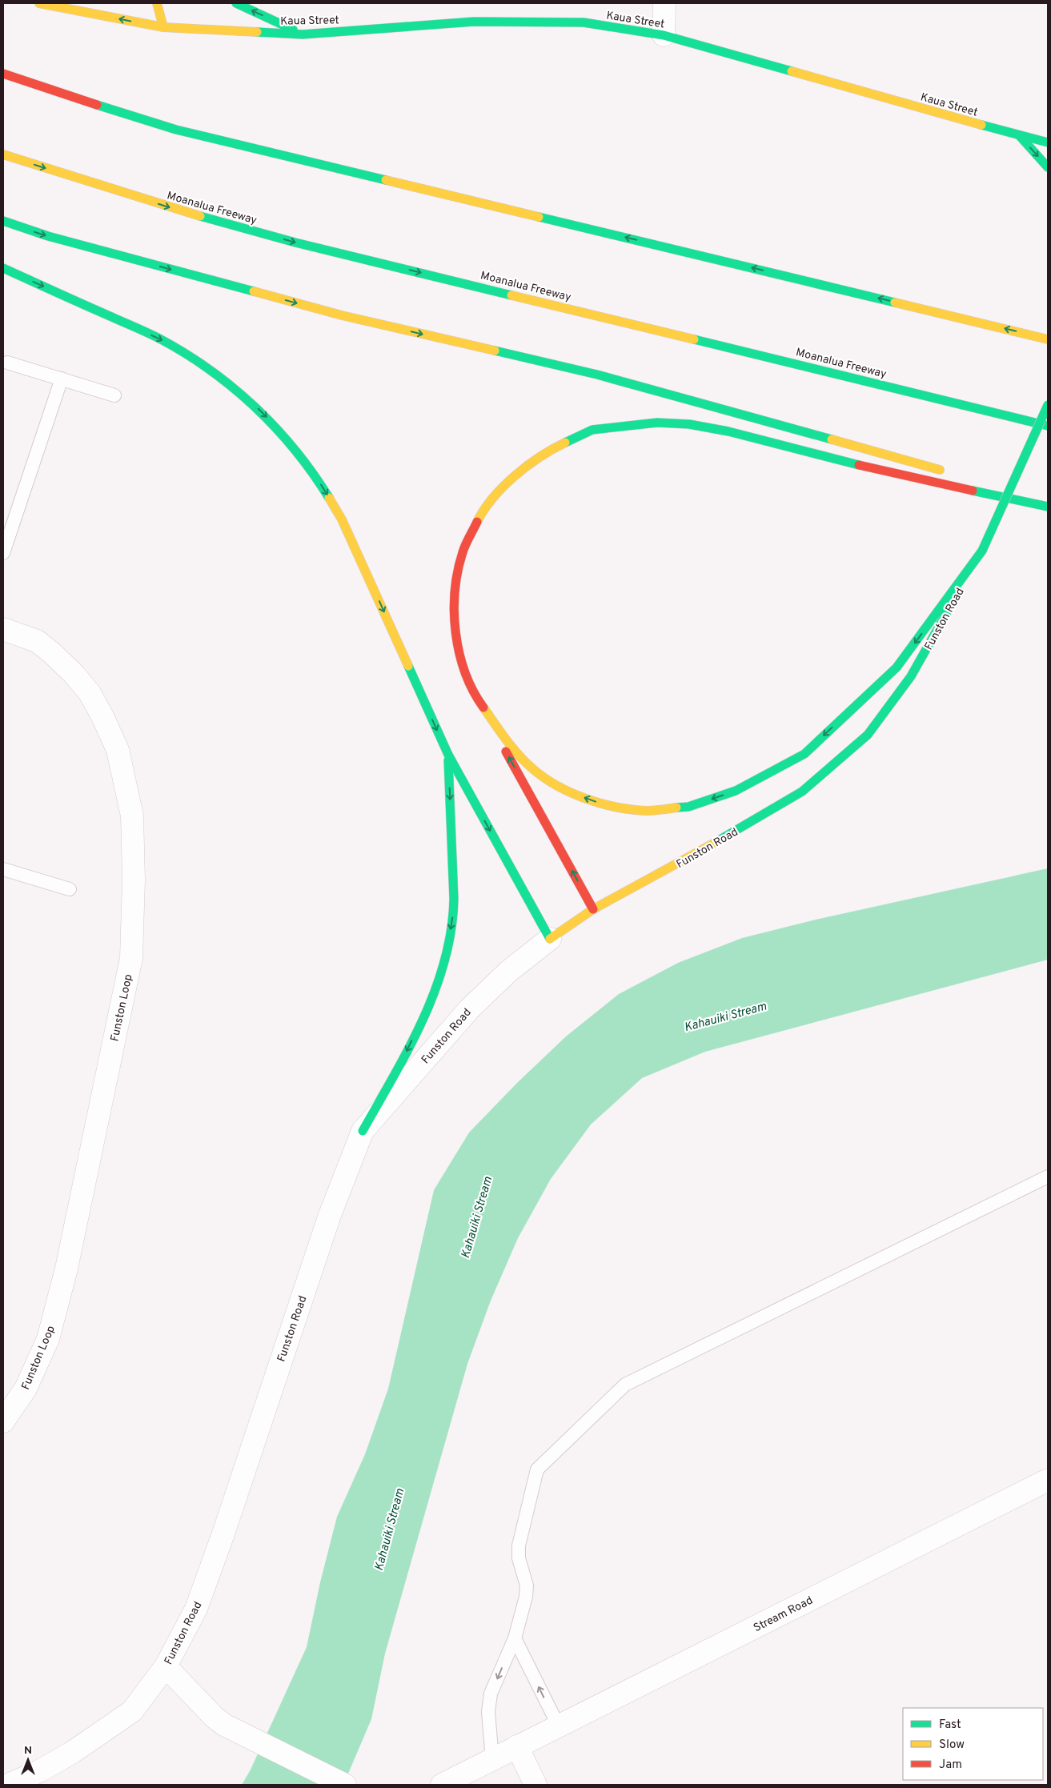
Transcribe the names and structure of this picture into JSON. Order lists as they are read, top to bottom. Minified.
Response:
{"streets":{"main road":["Kaua Street","Moanalua Freeway","Funston Road"],"street":["Funston Loop","Stream Road"]},"water":["Kahauiki Stream"],"legend":["Fast","Slow","Jam"],"north":"top"}
